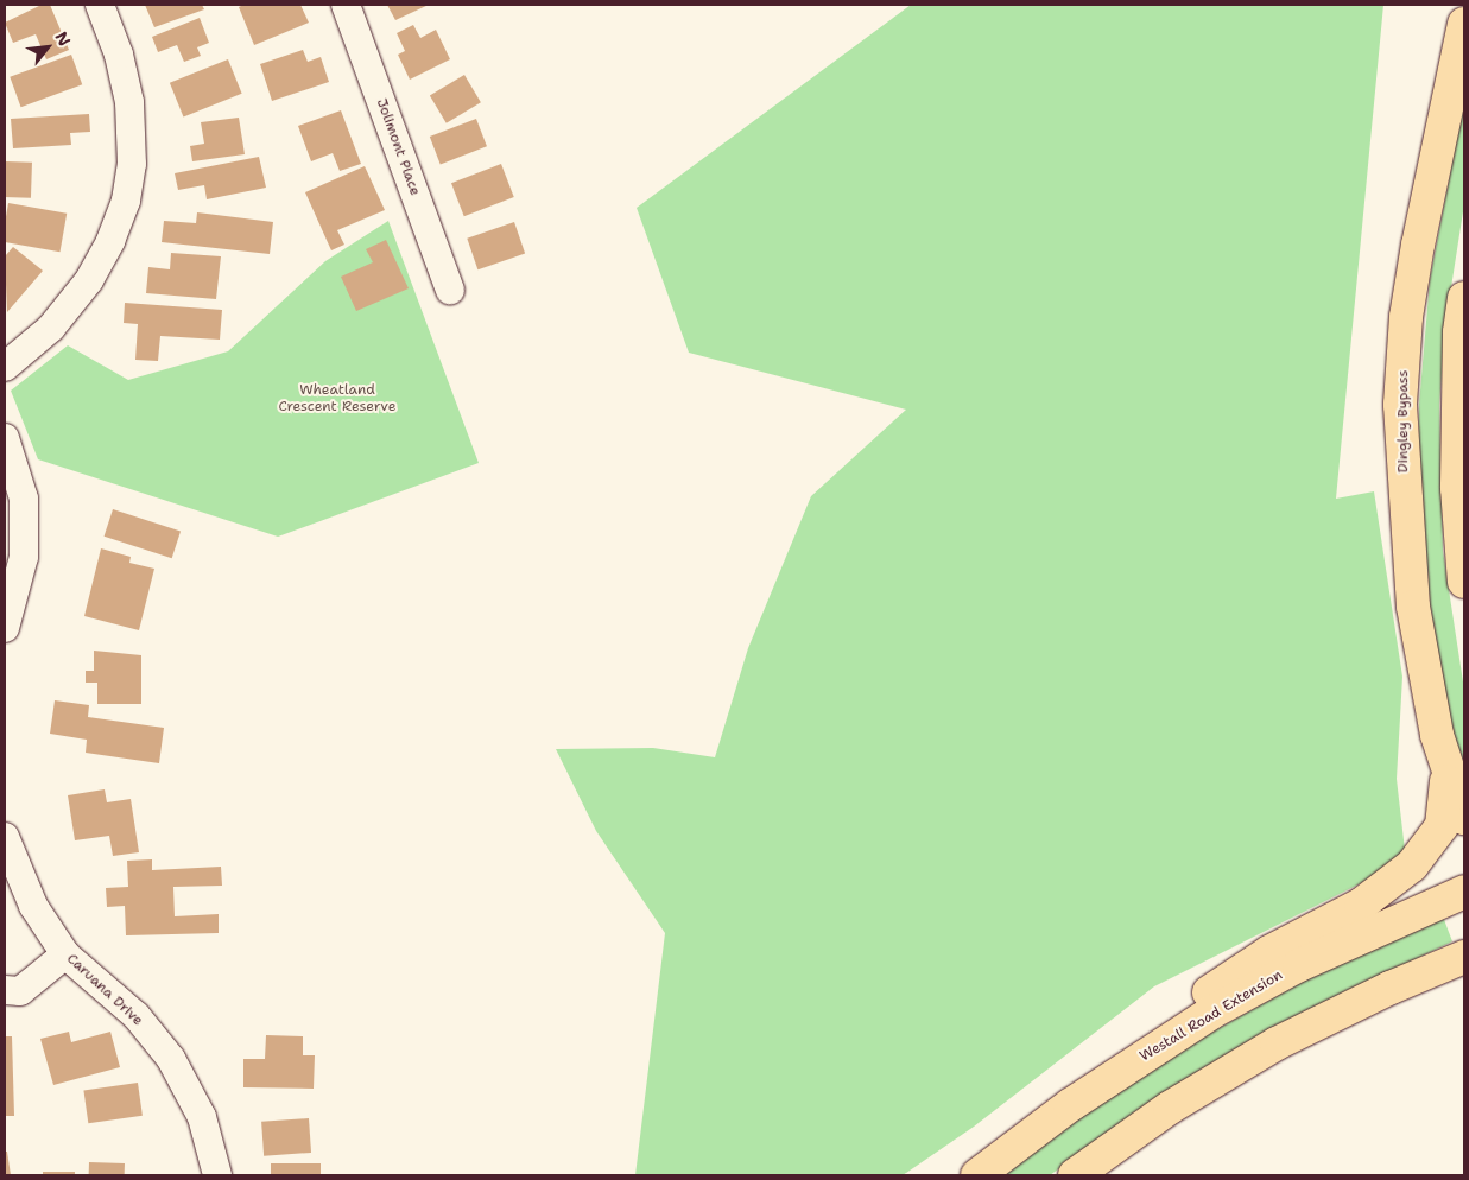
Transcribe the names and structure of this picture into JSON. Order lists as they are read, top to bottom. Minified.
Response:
{"streets":{"highway":["Dingley Bypass","Westall Road Extension"],"street":["Jolimont Place","Caruana Drive"]},"parks":["Wheatland Crescent Reserve"],"north":"top right"}
